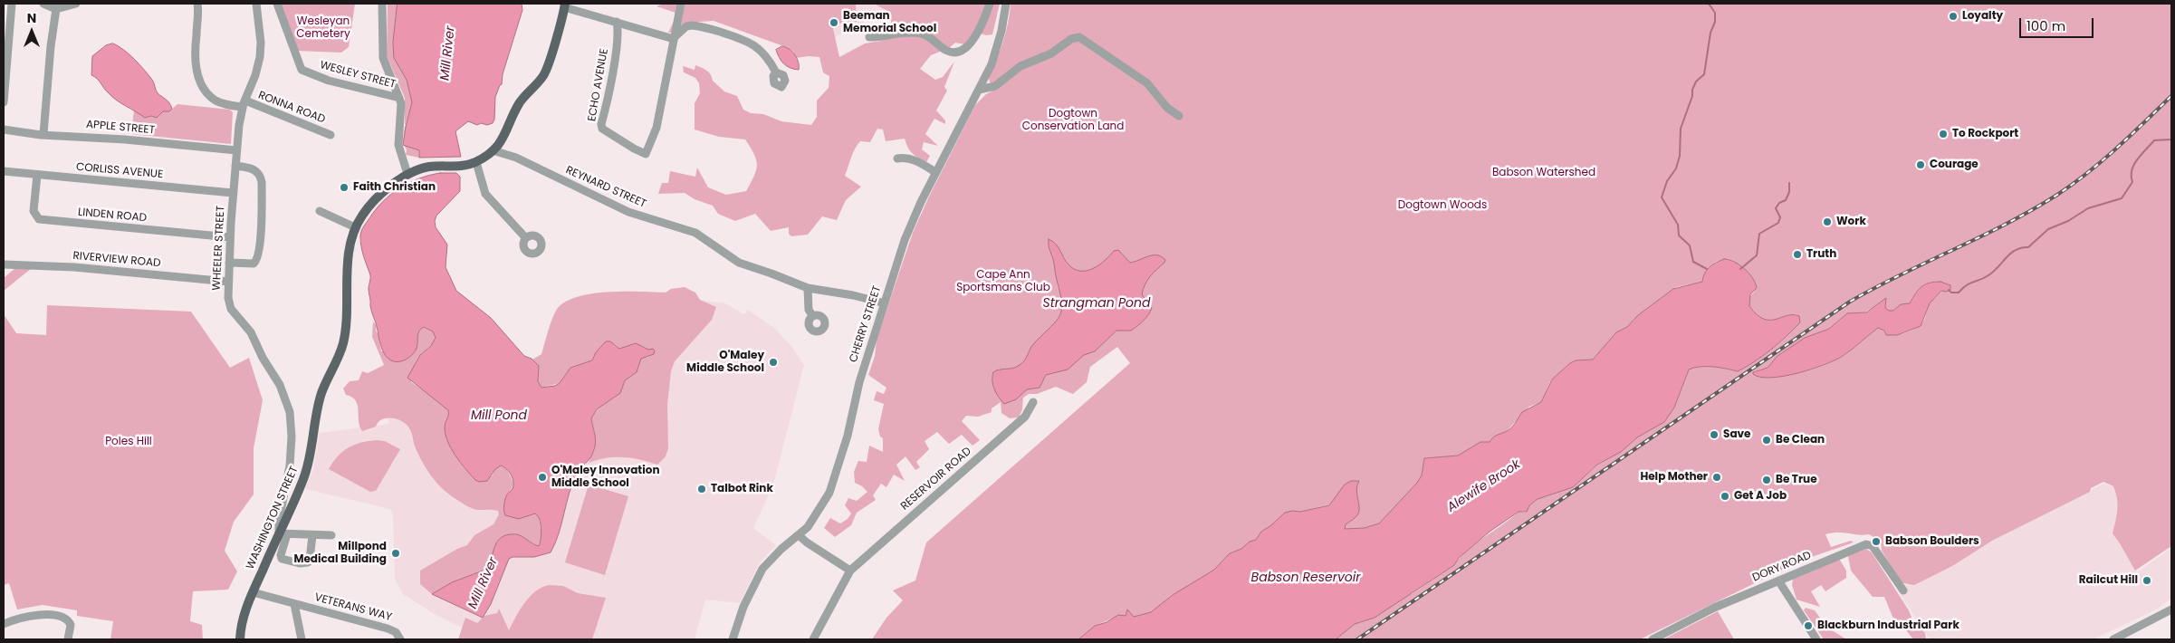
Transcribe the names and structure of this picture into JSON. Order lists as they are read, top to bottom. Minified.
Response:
{"streets":{"main road":["WASHINGTON STREET"],"street":["WESLEY STREET","ECHO AVENUE","RONNA ROAD","APPLE STREET","CORLISS AVENUE","REYNARD STREET","LINDEN ROAD","WHEELER STREET","RIVERVIEW ROAD","CHERRY STREET","RESERVOIR ROAD","DORY ROAD","VETERANS WAY"]},"crossings":[["RONNA ROAD","WHEELER STREET"],["APPLE STREET","WHEELER STREET"],["CORLISS AVENUE","LINDEN ROAD"],["CORLISS AVENUE","WHEELER STREET"],["REYNARD STREET","CHERRY STREET"],["REYNARD STREET","WASHINGTON STREET"],["LINDEN ROAD","WHEELER STREET"],["WHEELER STREET","RIVERVIEW ROAD"],["WHEELER STREET","WASHINGTON STREET"],["WASHINGTON STREET","VETERANS WAY"]],"water":["Mill River","Strangman Pond","Mill Pond","Alewife Brook","Babson Reservoir"],"parks":["Wesleyan Cemetery","Dogtown Conservation Land","Babson Watershed","Dogtown Woods","Cape Ann Sportsmans Club","Poles Hill"],"places":["Loyalty","Beeman Memorial School","To Rockport","Courage","Faith Christian","Work","Truth","O'Maley Middle School","Save","Be Clean","O'Maley Innovation Middle School","Help Mother","Be True","Talbot Rink","Get A Job","Babson Boulders","Millpond Medical Building","Railcut Hill","Blackburn Industrial Park"],"scale_bar":"100 m","north":"top"}
